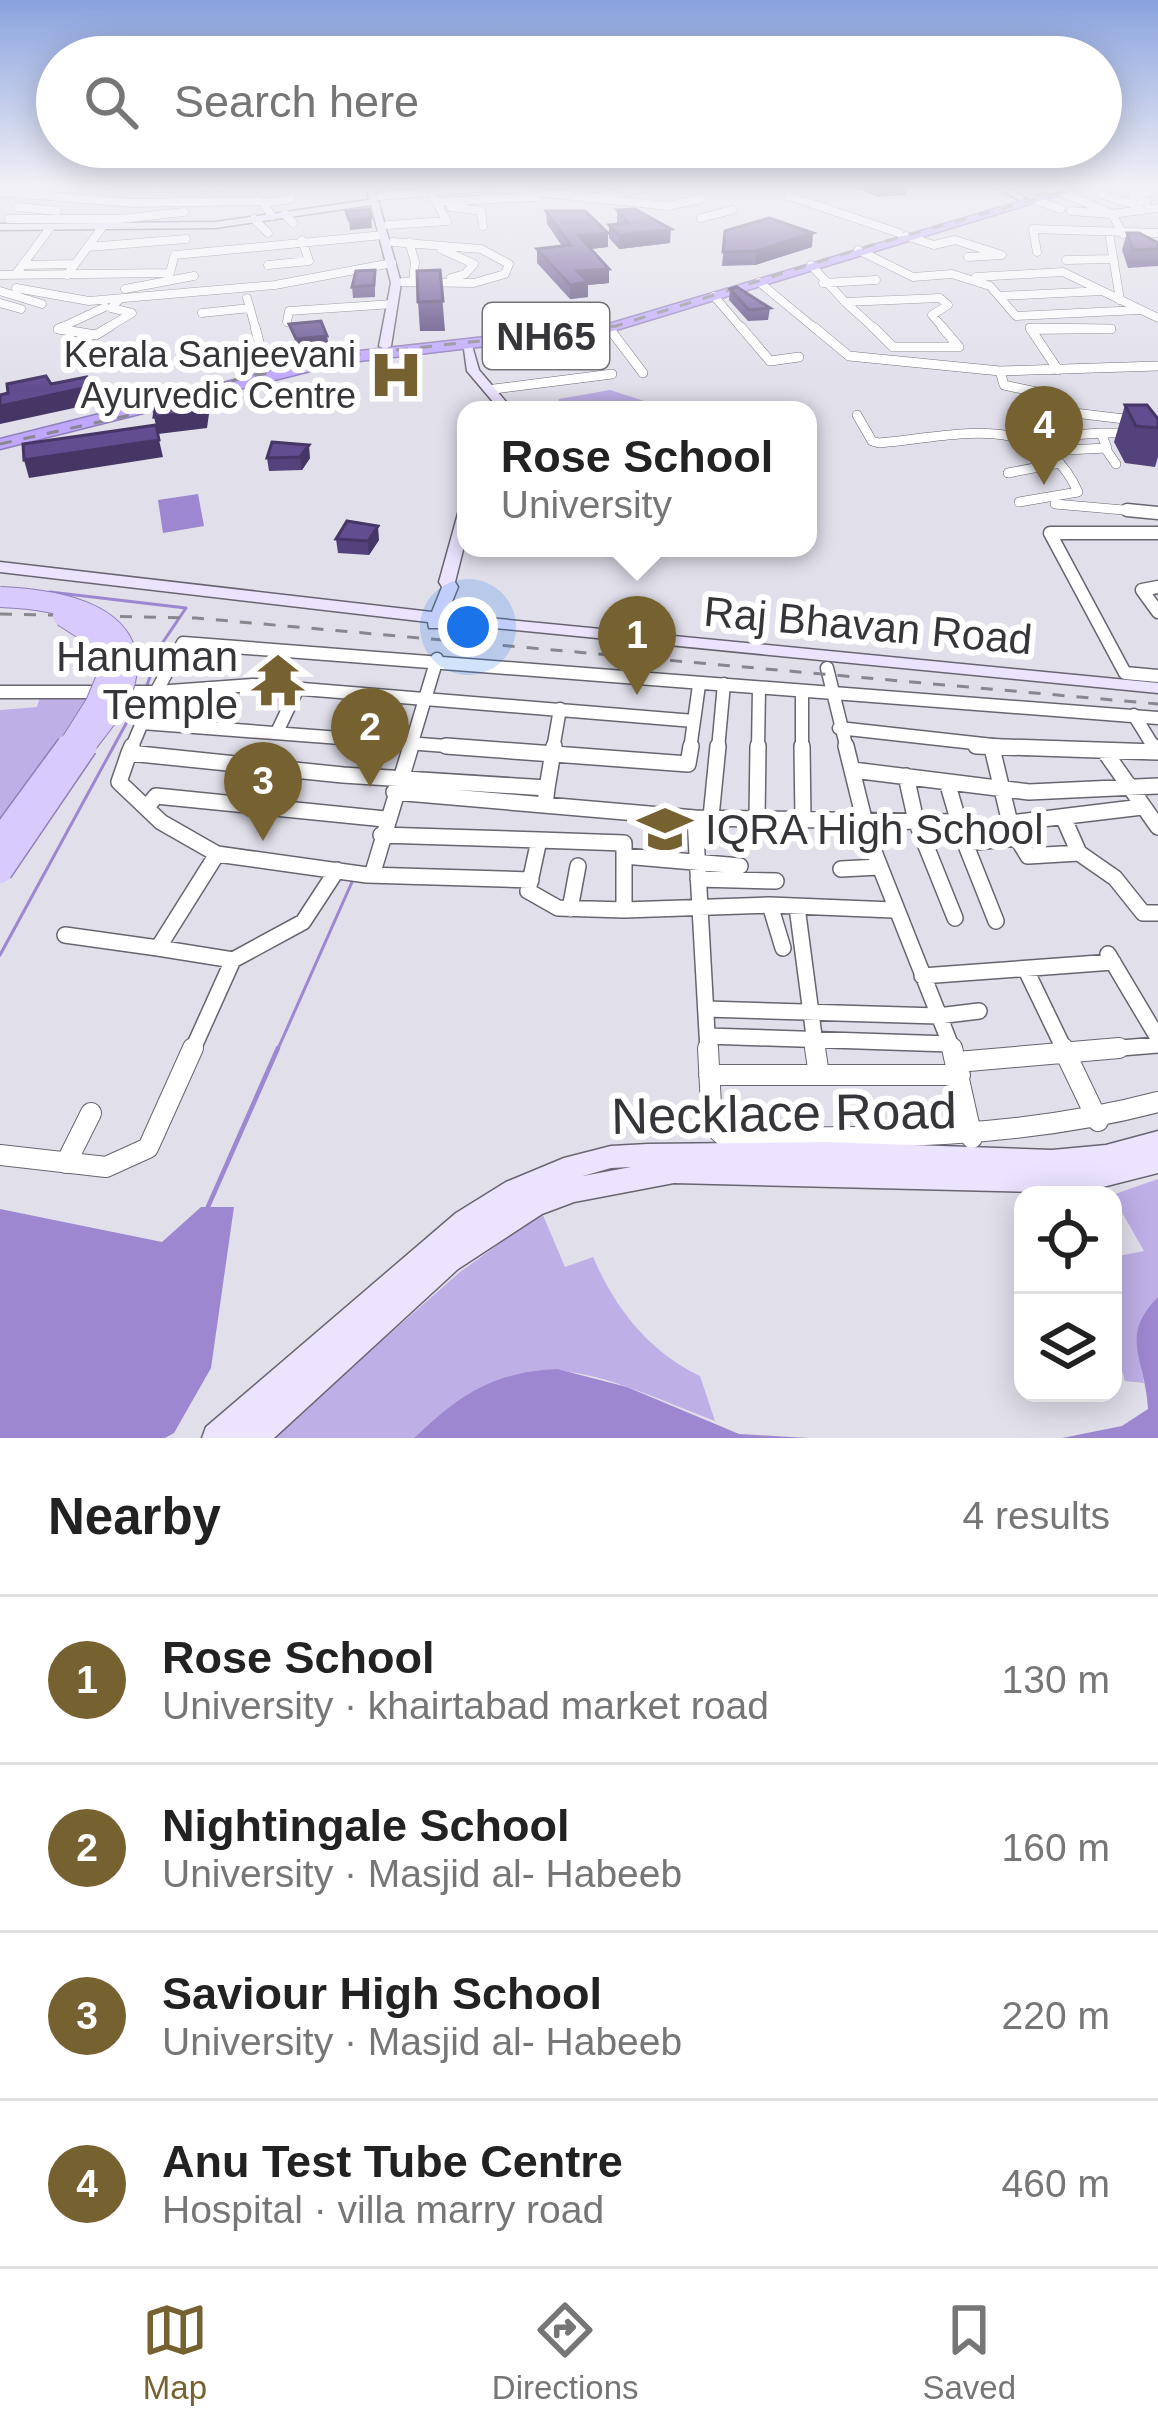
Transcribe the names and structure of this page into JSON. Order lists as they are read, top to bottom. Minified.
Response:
{"streets":{"highway":["NH65"],"main road":["Raj Bhavan Road","Necklace Road"]},"places":{"hospital":["Kerala Sanjeevani Ayurvedic Centre"],"temple":["Hanuman Temple"],"school or university":["IQRA High School"]},"page":{"search":"Search here","pins":["4","1","2","3"],"popup":["Rose School","University"],"heading":["Nearby","4 results"],"list":[{"mark":"1","name":"Rose School","note":"University · khairtabad market road","value":"130 m"},{"mark":"2","name":"Nightingale School","note":"University · Masjid al- Habeeb","value":"160 m"},{"mark":"3","name":"Saviour High School","note":"University · Masjid al- Habeeb","value":"220 m"},{"mark":"4","name":"Anu Test Tube Centre","note":"Hospital · villa marry road","value":"460 m"}],"nav":["Map","Directions","Saved"]}}
